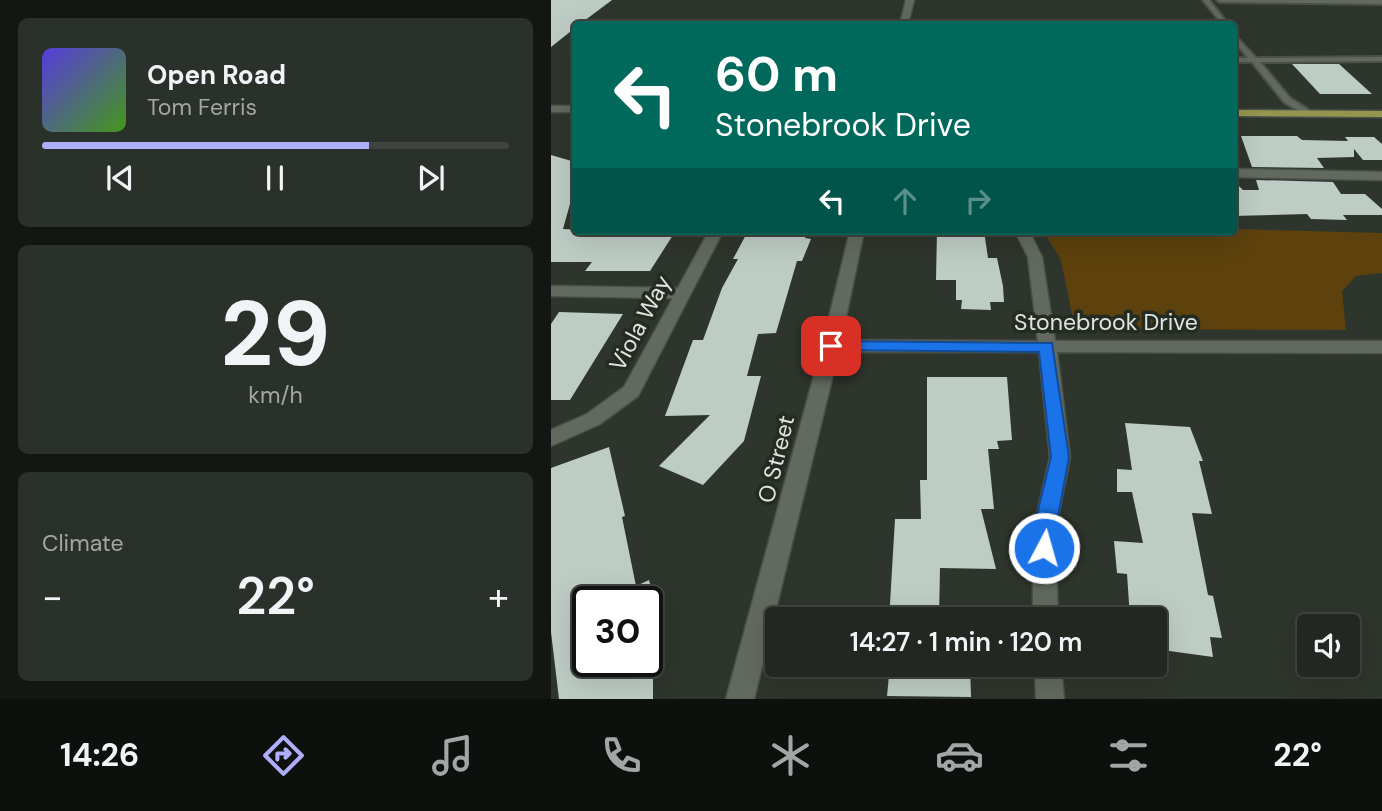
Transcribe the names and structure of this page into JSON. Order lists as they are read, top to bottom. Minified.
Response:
{"streets":{"street":["Stonebrook Drive","Viola Way","O Street"]},"crossings":[["Stonebrook Drive","O Street"]],"page":{"turn":["60 m","Stonebrook Drive"],"song":["Open Road","Tom Ferris"],"tile":[["29","km/h"],"Climate"],"heat":["−","22°","+"],"limit":"30","trip":"14:27 · 1 min · 120 m","tabs":["14:26","22°"]}}
